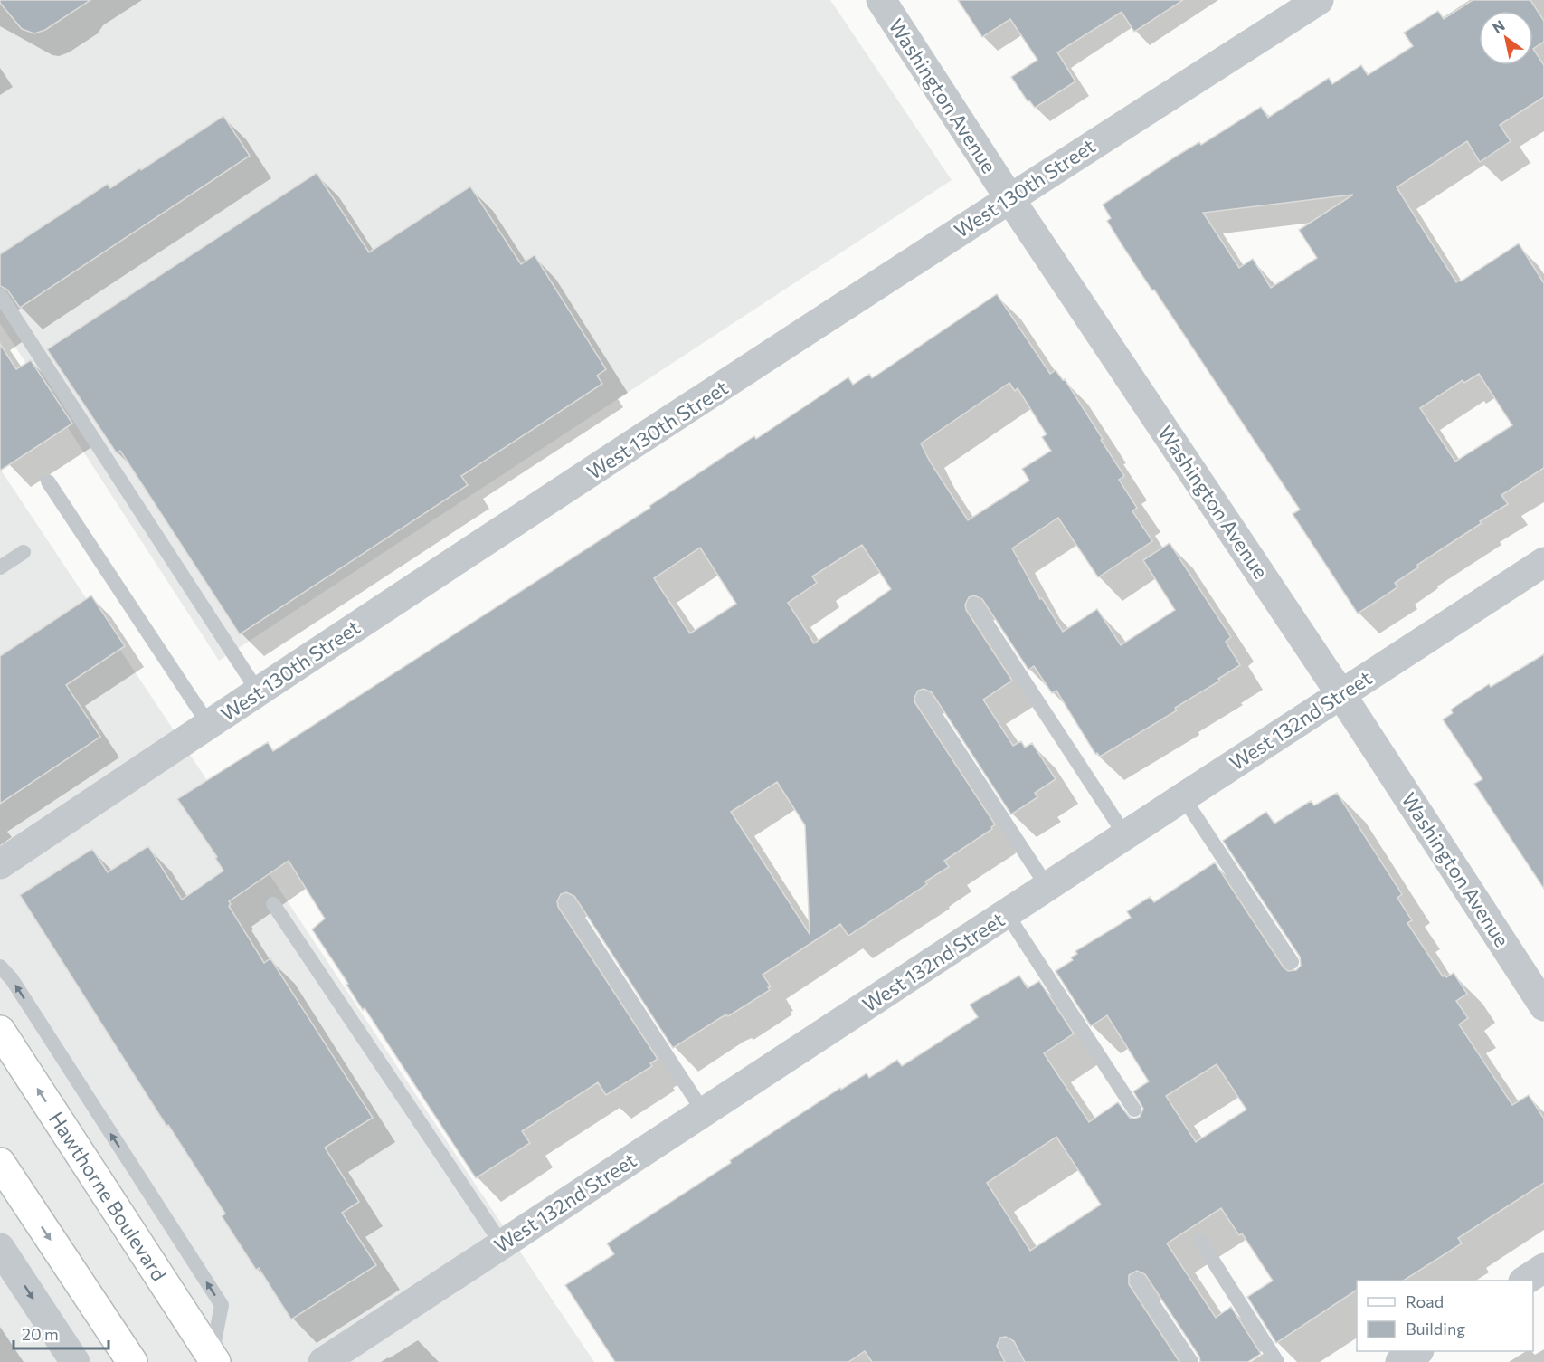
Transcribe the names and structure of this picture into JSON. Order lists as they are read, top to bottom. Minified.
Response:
{"streets":{"main road":["Hawthorne Boulevard"],"street":["Washington Avenue","West 130th Street","West 132nd Street"]},"crossings":[["Washington Avenue","West 130th Street"],["Washington Avenue","West 132nd Street"]],"legend":["Road","Building"],"scale_bar":"20 m","north":"top left"}
